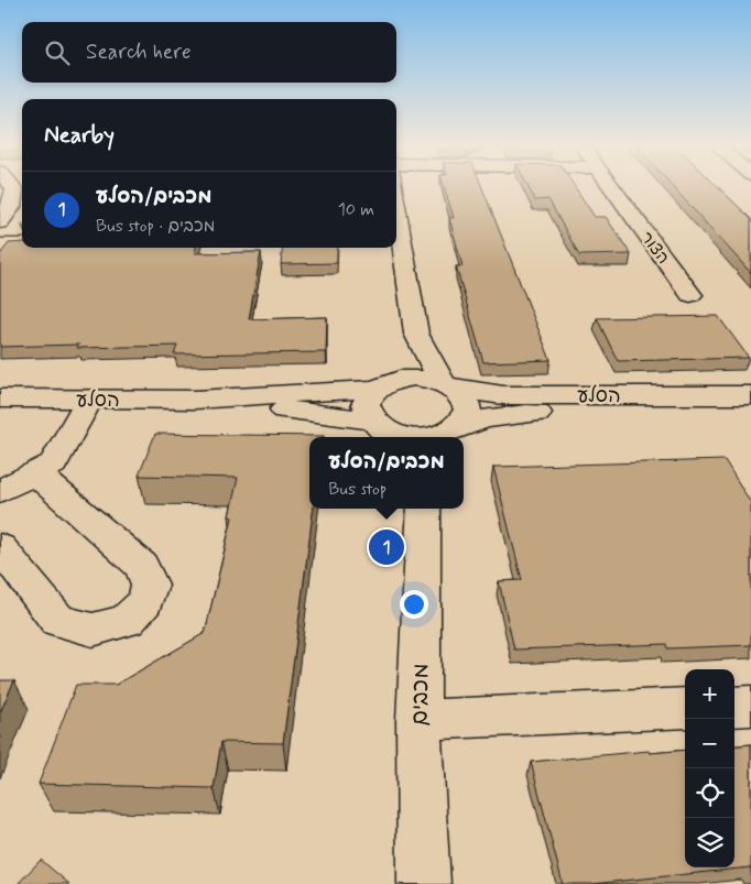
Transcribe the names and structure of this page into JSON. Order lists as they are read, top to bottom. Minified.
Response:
{"streets":{"street":["הצור","הסלע","מכבים"]},"page":{"search":"Search here","heading":"Nearby","list":[{"mark":"1","name":"מכבים/הסלע","note":"Bus stop · מכבים","value":"10 m"}],"popup":["מכבים/הסלע","Bus stop"],"pins":"1","map_buttons":["+","−"]}}
